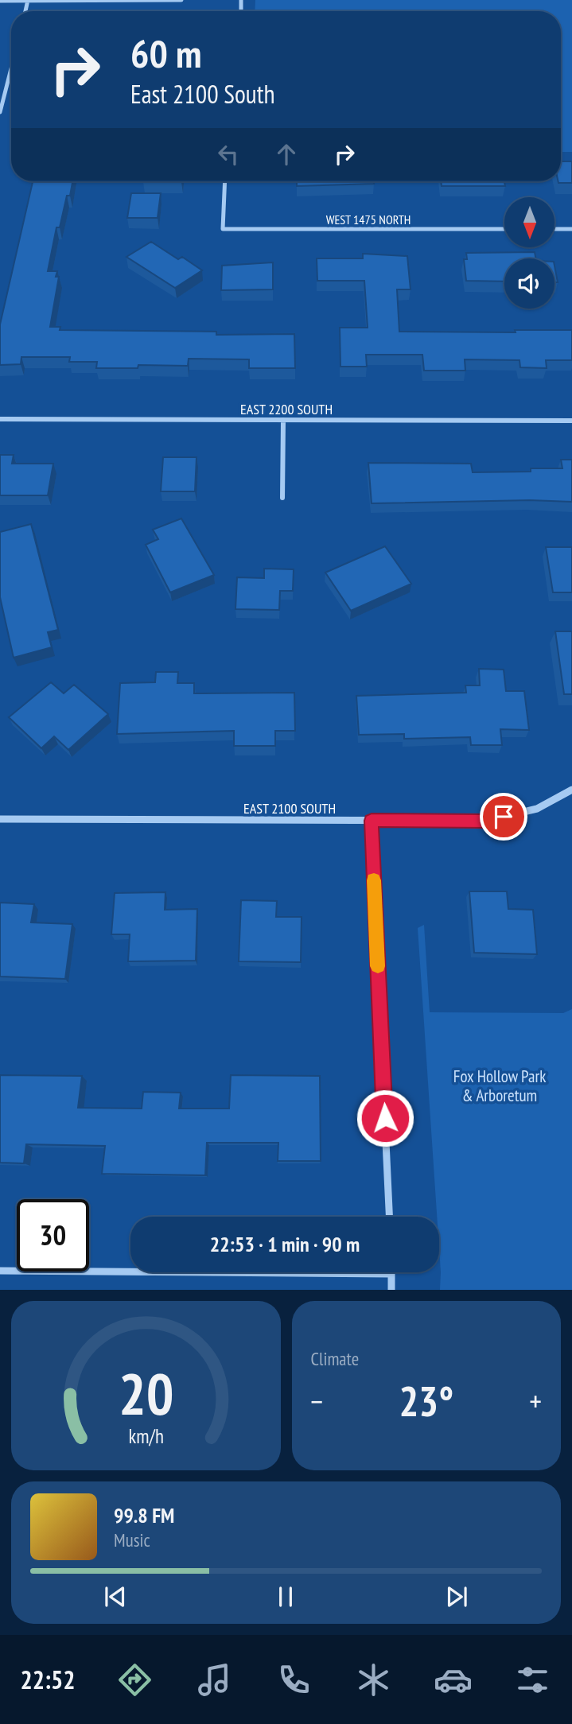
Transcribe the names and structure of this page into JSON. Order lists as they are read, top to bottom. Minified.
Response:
{"streets":{"street":["WEST 1475 NORTH","EAST 2200 SOUTH","EAST 2100 SOUTH"]},"parks":["Fox Hollow Park & Arboretum"],"north":"bottom","page":{"turn":["60 m","East 2100 South"],"limit":"30","trip":"22:53 · 1 min · 90 m","tile":"Climate","heat":["−","23°","+"],"song":["99.8 FM","Music"],"tabs":"22:52","gauge":["20","km/h"]}}
